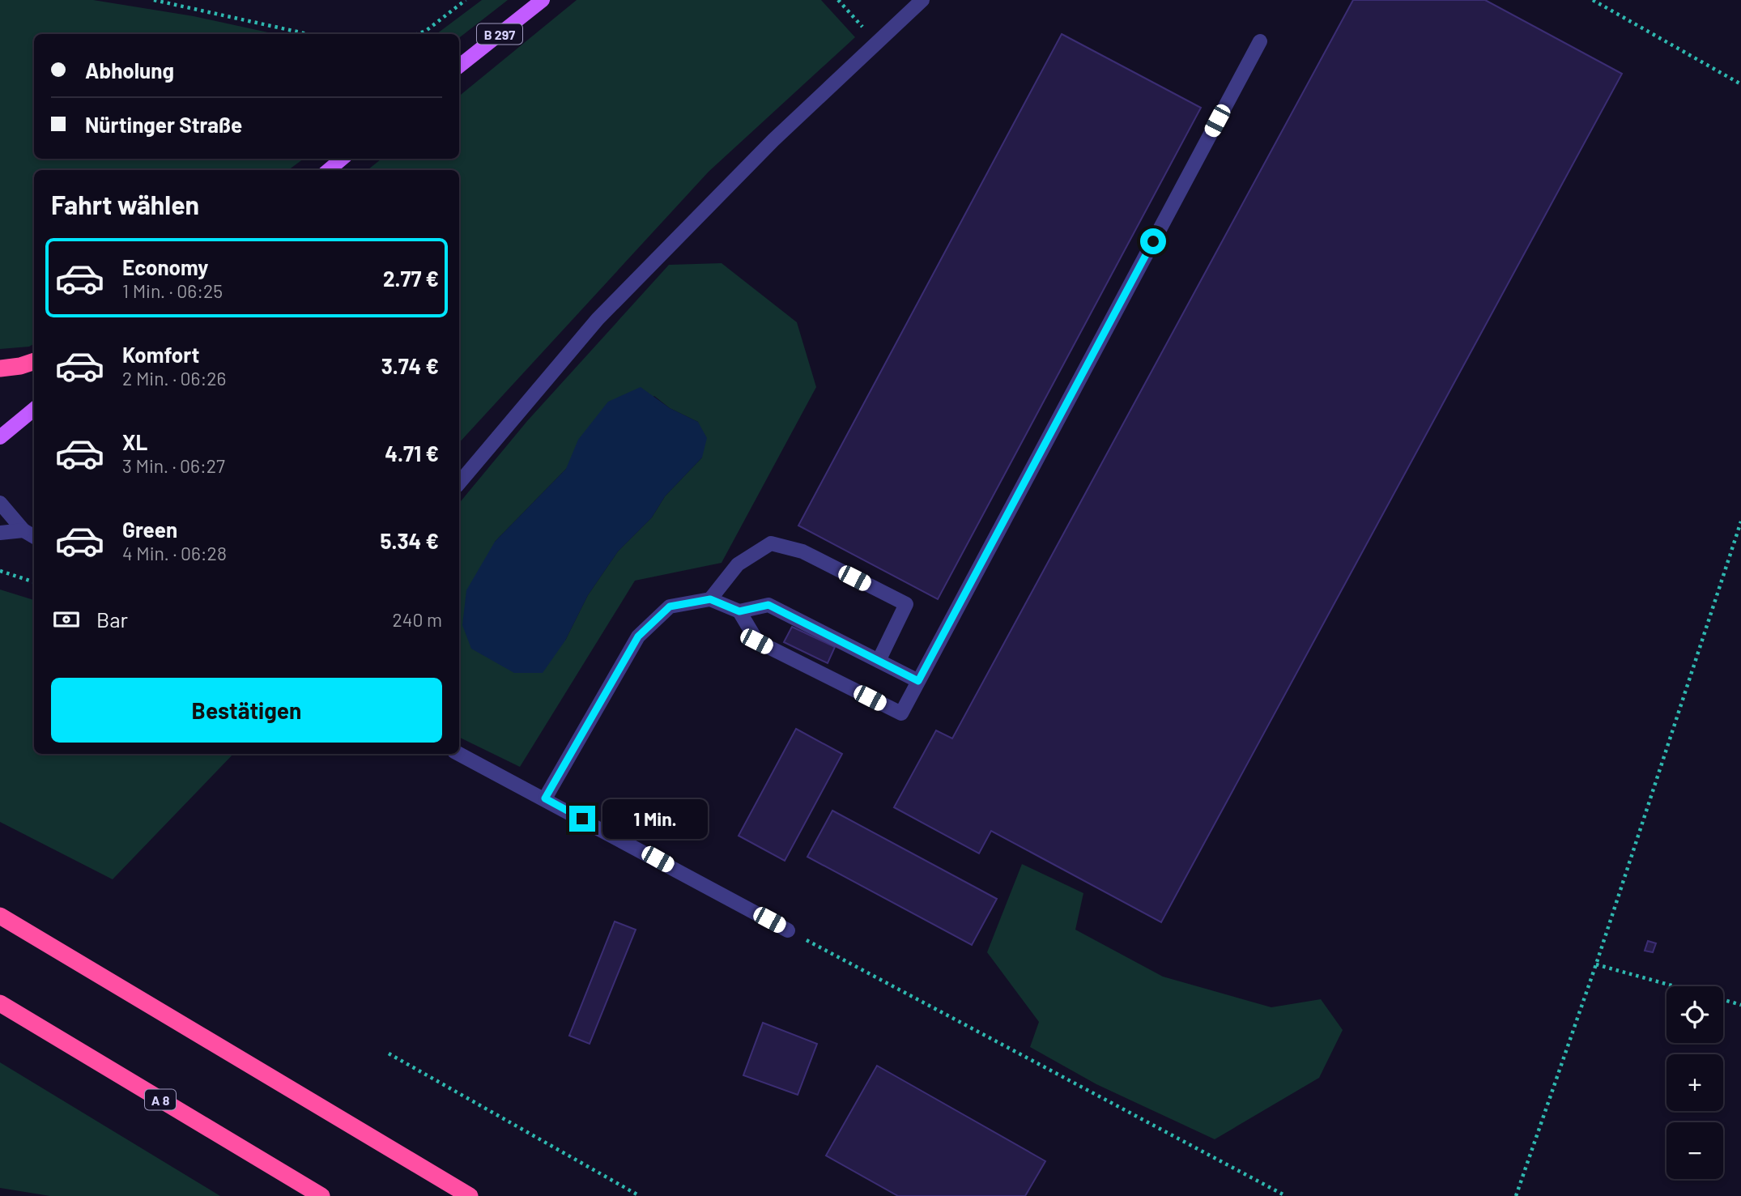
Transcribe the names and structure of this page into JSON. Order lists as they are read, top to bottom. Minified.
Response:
{"streets":{"highway":["A 8"],"main road":["B 297"]},"page":{"banner":["Abholung","Nürtinger Straße"],"heading":"Fahrt wählen","list":[{"name":"Economy","note":"1 Min. · 06:25","value":"2.77 €"},{"name":"Komfort","note":"2 Min. · 06:26","value":"3.74 €"},{"name":"XL","note":"3 Min. · 06:27","value":"4.71 €"},{"name":"Green","note":"4 Min. · 06:28","value":"5.34 €"}],"pay":["Bar","240 m"],"buttons":"Bestätigen","bubble":"1 Min.","map_buttons":["+","−"]}}
